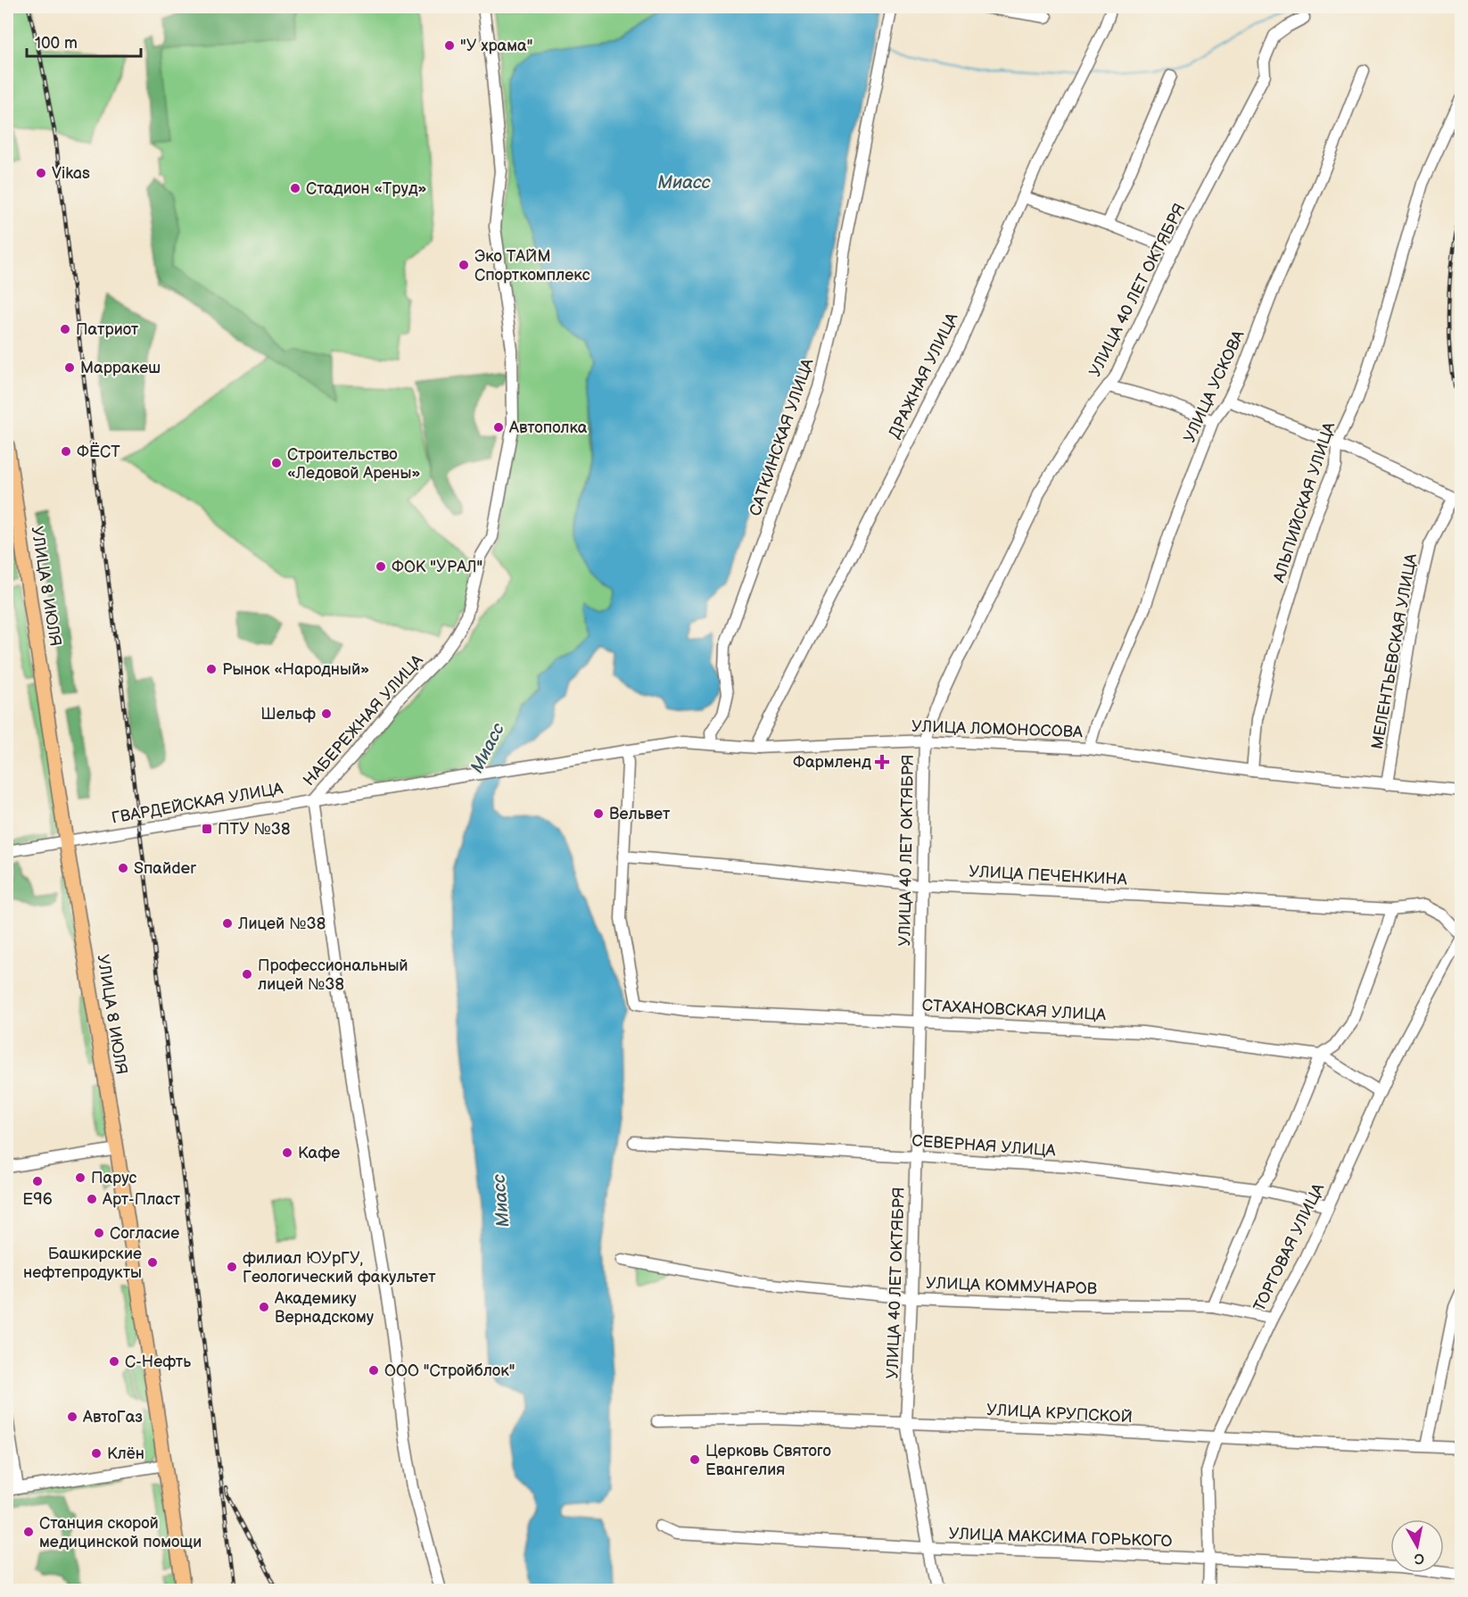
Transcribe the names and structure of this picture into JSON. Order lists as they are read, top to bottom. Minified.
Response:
{"streets":{"main road":["УЛИЦА 8 ИЮЛЯ"],"street":["УЛИЦА 40 ЛЕТ ОКТЯБРЯ","ДРАЖНАЯ УЛИЦА","УЛИЦА УСКОВА","САТКИНСКАЯ УЛИЦА","АЛЬПИЙСКАЯ УЛИЦА","МЕЛЕНТЬЕВСКАЯ УЛИЦА","НАБЕРЕЖНАЯ УЛИЦА","УЛИЦА ЛОМОНОСОВА","ГВАРДЕЙСКАЯ УЛИЦА","УЛИЦА ПЕЧЕНКИНА","СТАХАНОВСКАЯ УЛИЦА","СЕВЕРНАЯ УЛИЦА","ТОРГОВАЯ УЛИЦА","УЛИЦА КОММУНАРОВ","УЛИЦА КРУПСКОЙ","УЛИЦА МАКСИМА ГОРЬКОГО"]},"crossings":[["УЛИЦА 40 ЛЕТ ОКТЯБРЯ","УЛИЦА ЛОМОНОСОВА"],["УЛИЦА 40 ЛЕТ ОКТЯБРЯ","УЛИЦА ПЕЧЕНКИНА"],["УЛИЦА 40 ЛЕТ ОКТЯБРЯ","СТАХАНОВСКАЯ УЛИЦА"],["УЛИЦА 40 ЛЕТ ОКТЯБРЯ","СЕВЕРНАЯ УЛИЦА"],["УЛИЦА 40 ЛЕТ ОКТЯБРЯ","УЛИЦА КОММУНАРОВ"],["УЛИЦА 40 ЛЕТ ОКТЯБРЯ","УЛИЦА КРУПСКОЙ"],["УЛИЦА 40 ЛЕТ ОКТЯБРЯ","УЛИЦА МАКСИМА ГОРЬКОГО"],["ДРАЖНАЯ УЛИЦА","УЛИЦА ЛОМОНОСОВА"],["УЛИЦА УСКОВА","УЛИЦА ЛОМОНОСОВА"],["САТКИНСКАЯ УЛИЦА","УЛИЦА ЛОМОНОСОВА"],["АЛЬПИЙСКАЯ УЛИЦА","МЕЛЕНТЬЕВСКАЯ УЛИЦА"],["АЛЬПИЙСКАЯ УЛИЦА","УЛИЦА ЛОМОНОСОВА"],["УЛИЦА 8 ИЮЛЯ","ГВАРДЕЙСКАЯ УЛИЦА"],["МЕЛЕНТЬЕВСКАЯ УЛИЦА","УЛИЦА ЛОМОНОСОВА"],["НАБЕРЕЖНАЯ УЛИЦА","ГВАРДЕЙСКАЯ УЛИЦА"],["УЛИЦА ЛОМОНОСОВА","ГВАРДЕЙСКАЯ УЛИЦА"],["УЛИЦА ПЕЧЕНКИНА","СТАХАНОВСКАЯ УЛИЦА"],["УЛИЦА ПЕЧЕНКИНА","ТОРГОВАЯ УЛИЦА"],["СТАХАНОВСКАЯ УЛИЦА","ТОРГОВАЯ УЛИЦА"],["СЕВЕРНАЯ УЛИЦА","ТОРГОВАЯ УЛИЦА"],["ТОРГОВАЯ УЛИЦА","УЛИЦА КОММУНАРОВ"],["ТОРГОВАЯ УЛИЦА","УЛИЦА КРУПСКОЙ"],["ТОРГОВАЯ УЛИЦА","УЛИЦА МАКСИМА ГОРЬКОГО"]],"water":["Миасс"],"places":{"other":["\"У храма\"","Vikas","Стадион «Труд»","Эко ТАЙМ Спорткомплекс","Патриот","Марракеш","Автополка","ФЁСТ","Строительство «Ледовой Арены»","ФОК \"УРАЛ\"","Рынок «Народный»","Шельф","Вельвет","Sпайder","Лицей №38","Профессиональный лицей №38","Кафе","Парус","E96","Арт-Пласт","Согласие","Башкирские нефтепродукты","филиал ЮУрГУ, Геологический факультет","Академику Вернадскому","С-Нефть","ООО \"Стройблок\"","АвтоГаз","Клён","Церковь Святого Евангелия","Станция скорой медицинской помощи"],"health":["Фармленд"],"transit":["ПТУ №38"]},"scale_bar":"100 m","north":"bottom"}
